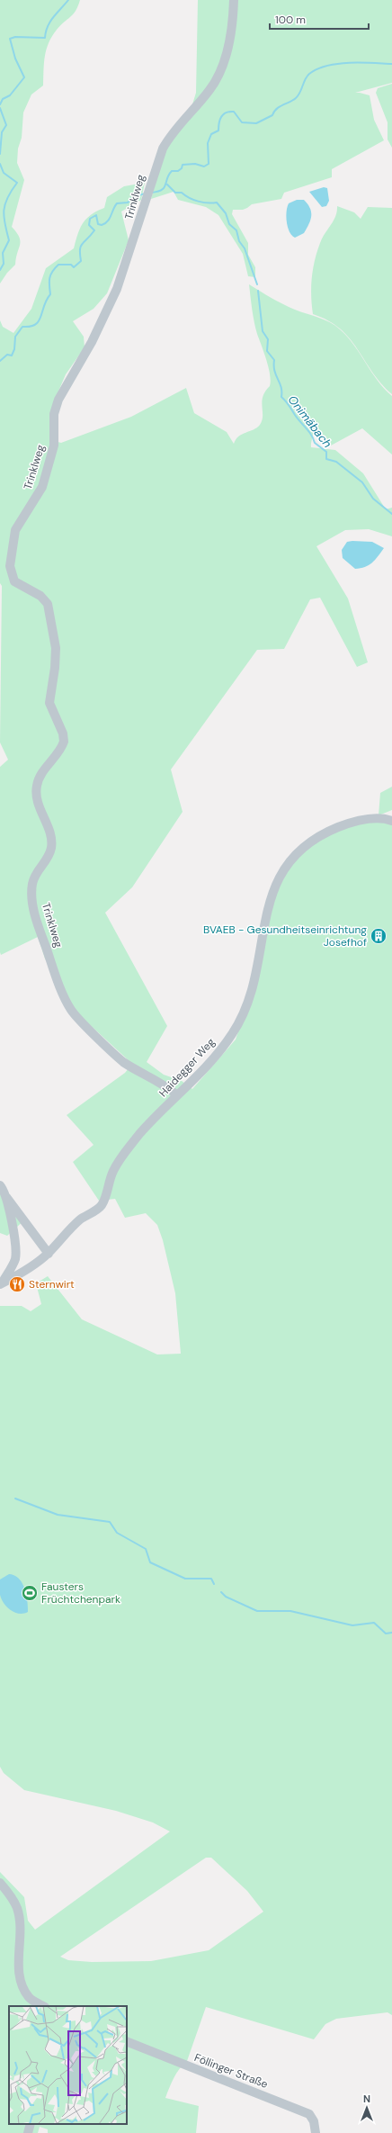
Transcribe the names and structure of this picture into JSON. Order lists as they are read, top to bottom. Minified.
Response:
{"streets":{"street":["Trinklweg","Haidegger Weg","Föllinger Straße"]},"crossings":[["Trinklweg","Haidegger Weg"]],"water":["Onimäbach"],"places":{"building":["BVAEB - Gesundheitseinrichtung Josefhof"],"restaurant":["Sternwirt"],"sports":["Fausters Früchtchenpark"]},"scale_bar":"100 m","north":"top"}
